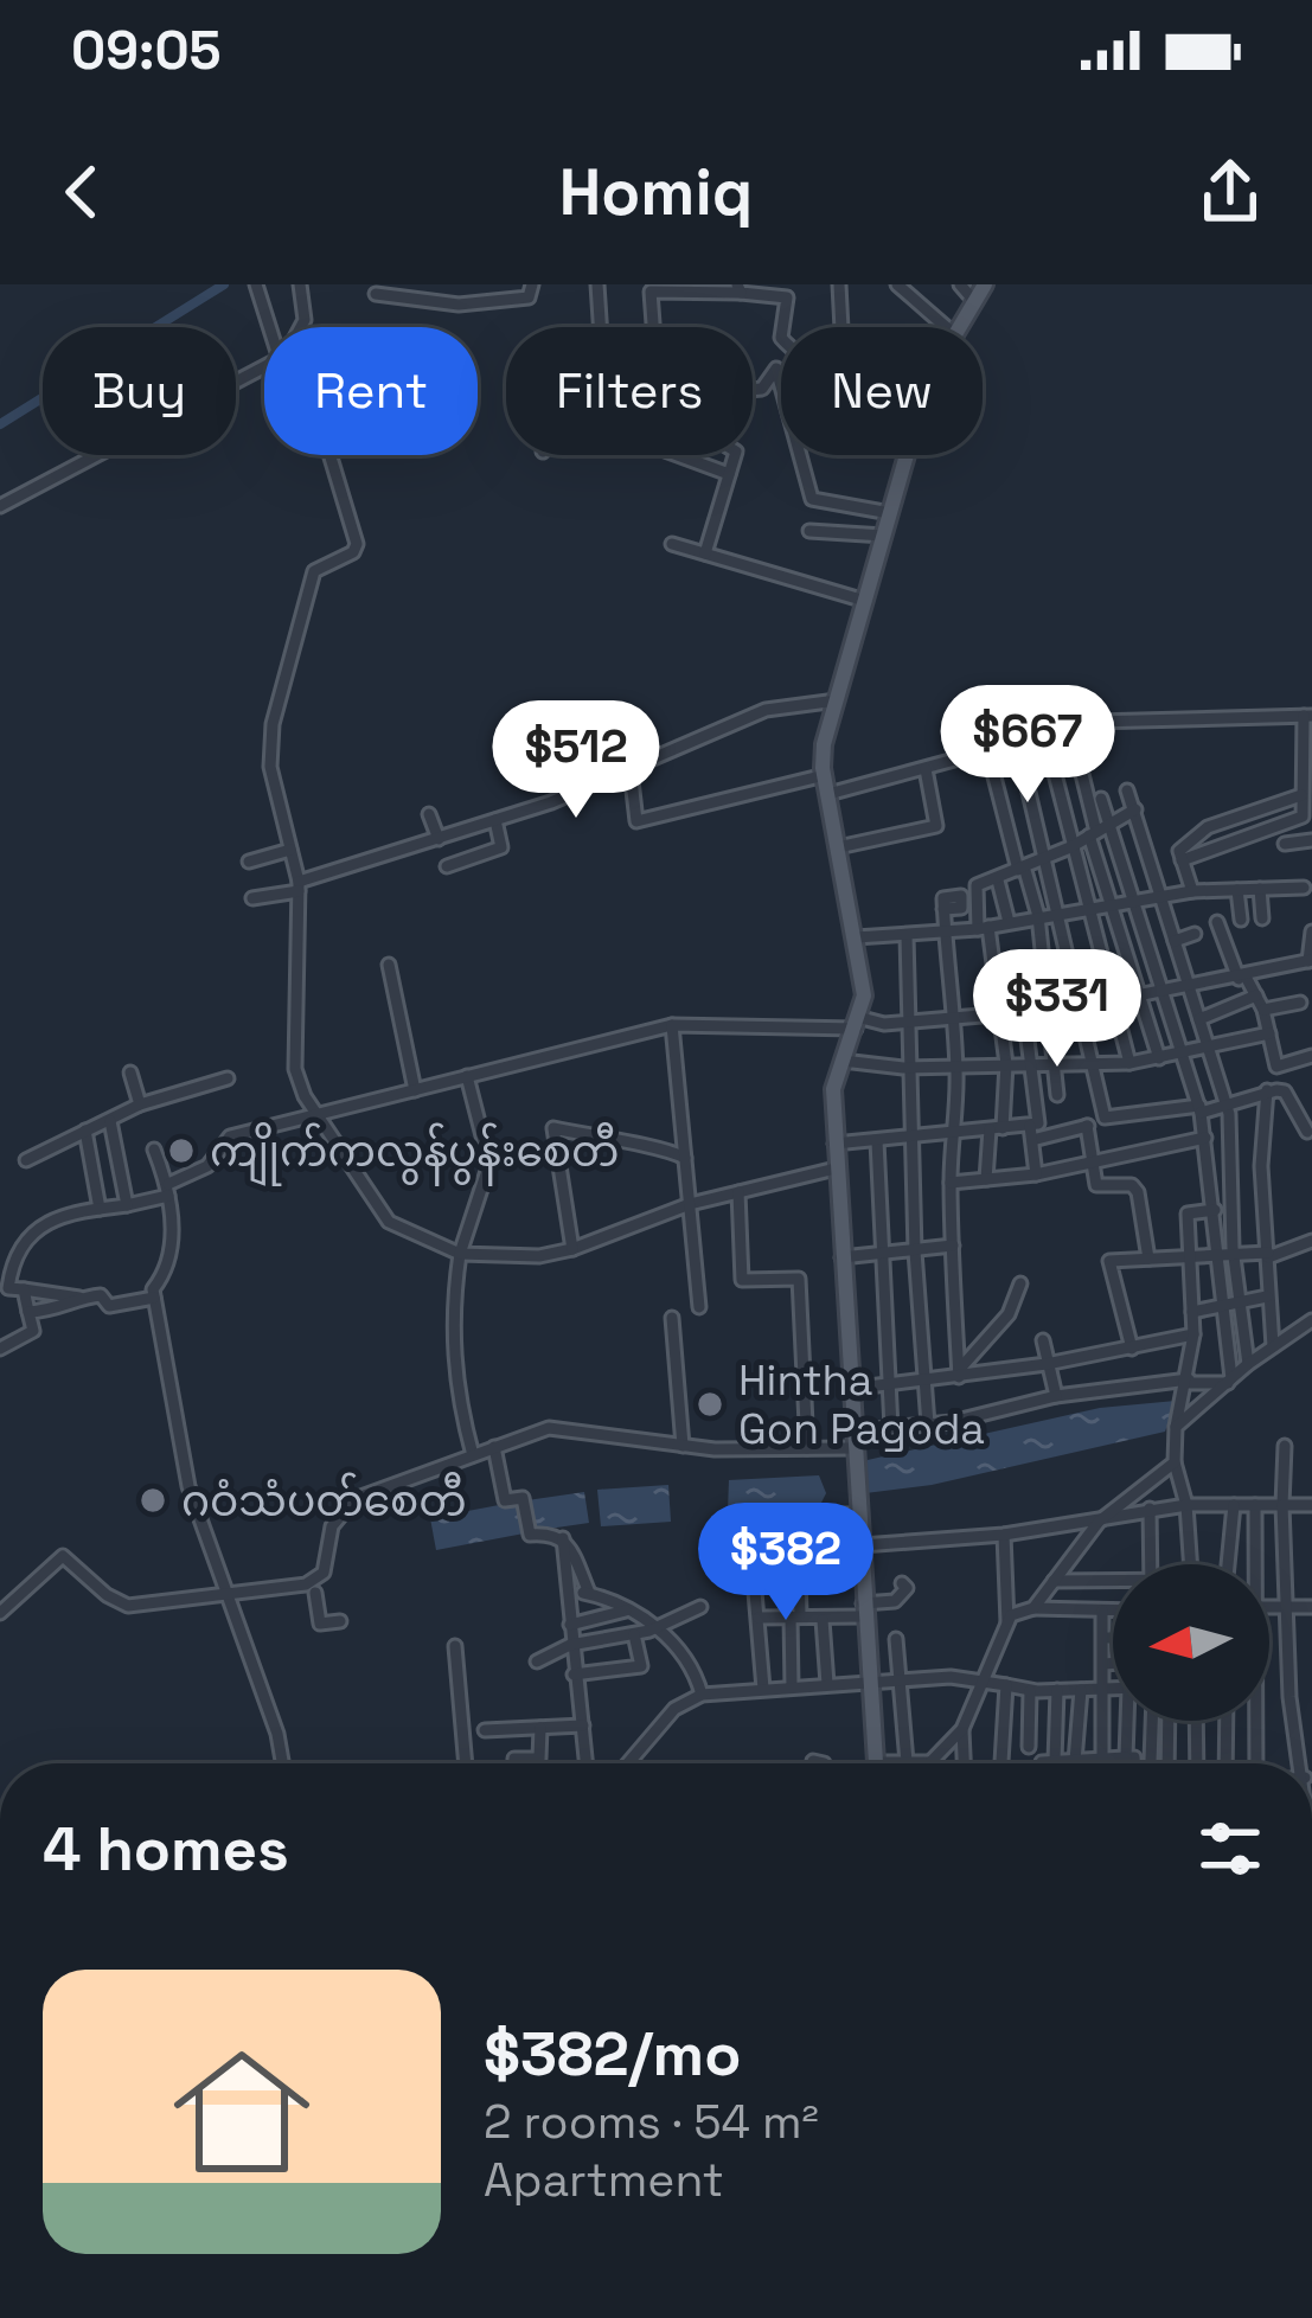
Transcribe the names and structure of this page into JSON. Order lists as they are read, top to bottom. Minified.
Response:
{"places":["ကျိုက်ကလွန်ပွန်းစေတီ","Hintha Gon Pagoda","ဂဝံသံပတ်စေတီ"],"north":"left","page":{"status":"09:05","header":"Homiq","chip":["Buy","Rent","Filters","New"],"price":["$667","$512","$331","$382"],"heading":"4 homes","list":[{"name":"$382/mo","note":"2 rooms · 54 m² · Apartment"}]}}
